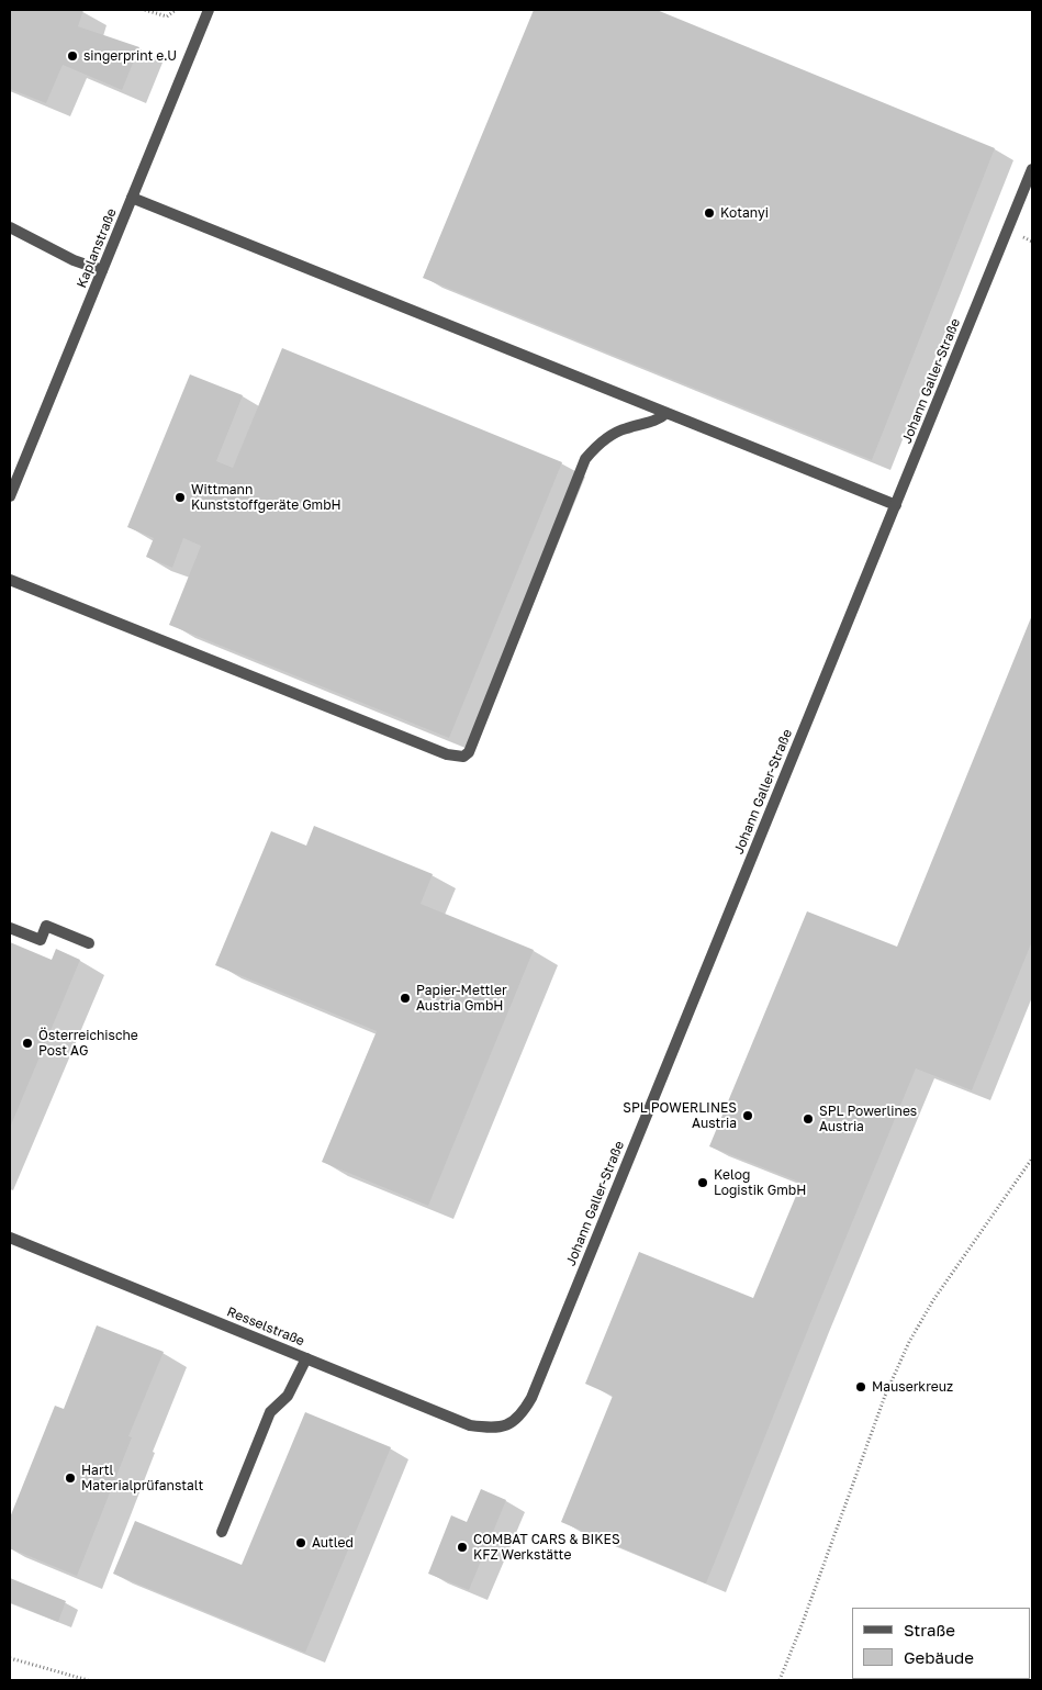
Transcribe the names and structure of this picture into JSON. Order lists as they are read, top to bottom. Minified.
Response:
{"streets":{"street":["Kaplanstraße","Johann Galler-Straße","Resselstraße"]},"crossings":[["Johann Galler-Straße","Resselstraße"]],"places":["singerprint e.U","Kotanyi","Wittmann Kunststoffgeräte GmbH","Papier-Mettler Austria GmbH","Österreichische Post AG","SPL POWERLINES Austria","SPL Powerlines Austria","Kelog Logistik GmbH","Mauserkreuz","Hartl Materialprüfanstalt","Autled","COMBAT CARS & BIKES KFZ Werkstätte"],"legend":["Straße","Gebäude"]}
